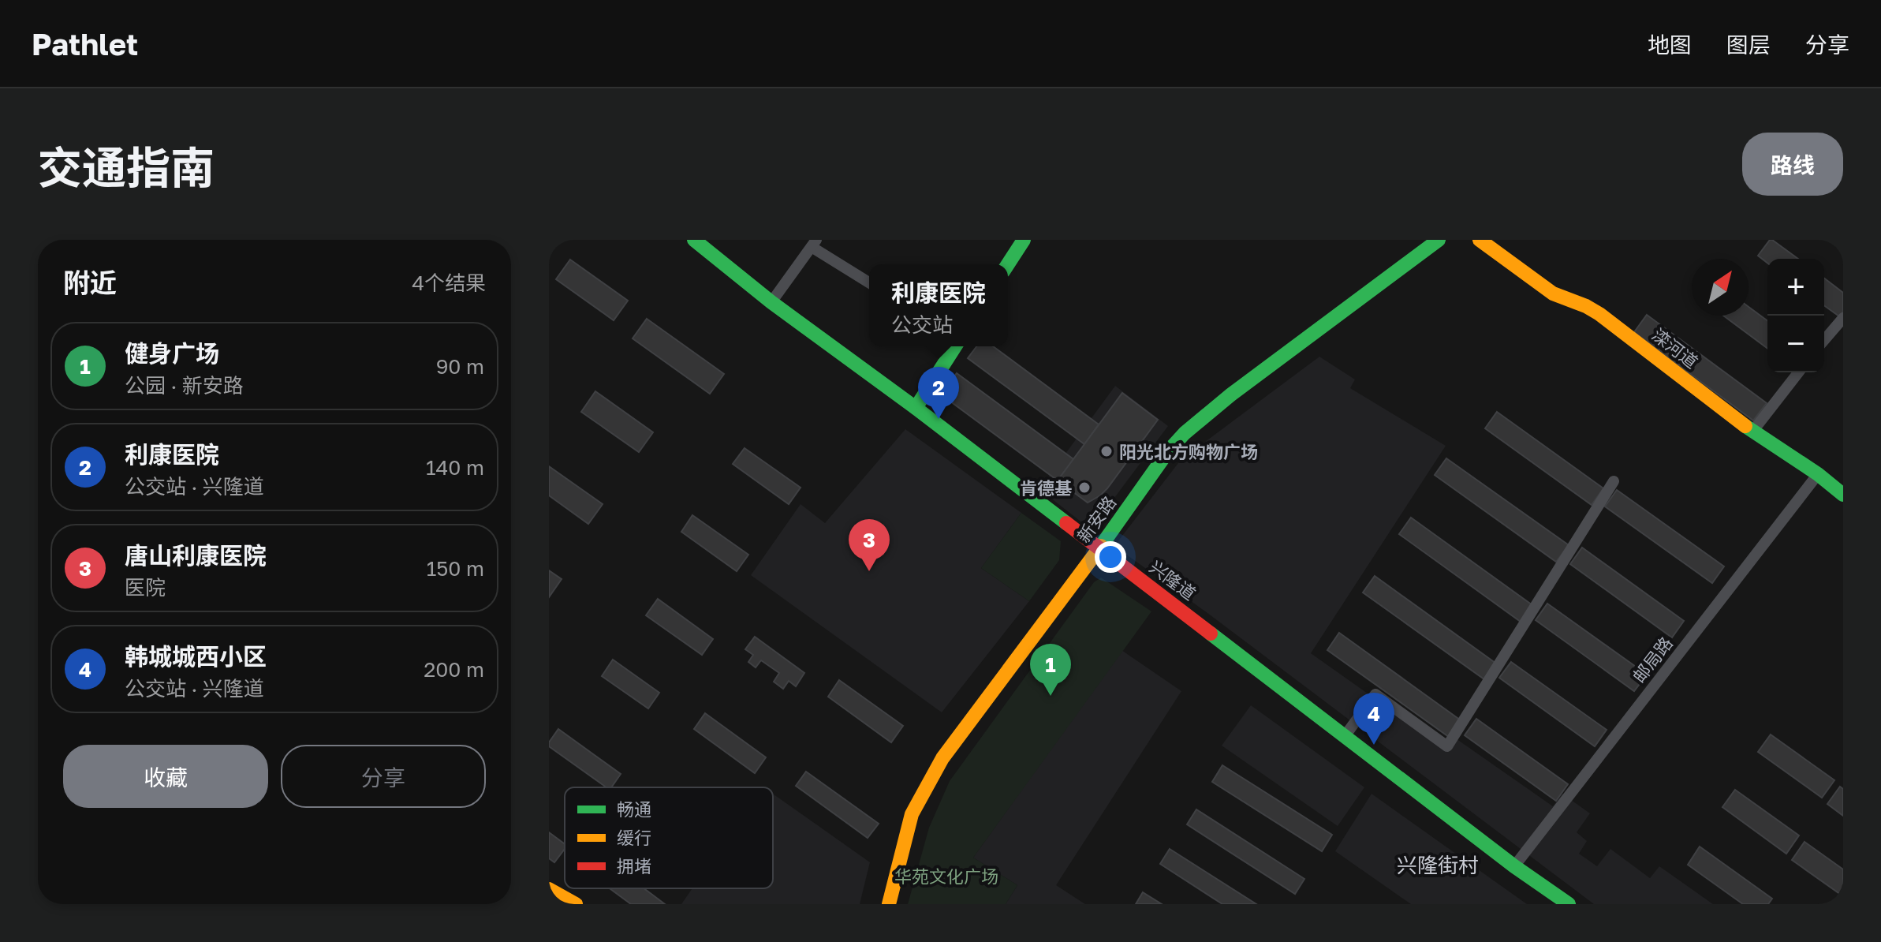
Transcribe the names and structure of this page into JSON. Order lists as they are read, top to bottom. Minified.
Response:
{"streets":{"main road":["滦河道","新安路","兴隆道"],"street":["邮局路"]},"crossings":[["滦河道","邮局路"],["新安路","兴隆道"],["兴隆道","邮局路"]],"districts":["兴隆街村"],"parks":["华苑文化广场"],"places":["阳光北方购物广场","肯德基"],"legend":["畅通","缓行","拥堵"],"north":"top right","page":{"header":"Pathlet","nav":["地图","图层","分享"],"title":"交通指南","buttons":["路线",["收藏","分享"]],"heading":["附近","4个结果"],"map_buttons":["+","−"],"popup":["利康医院","公交站"],"list":[{"mark":"1","name":"健身广场","note":"公园 · 新安路","value":"90 m"},{"mark":"2","name":"利康医院","note":"公交站 · 兴隆道","value":"140 m"},{"mark":"3","name":"唐山利康医院","note":"医院","value":"150 m"},{"mark":"4","name":"韩城城西小区","note":"公交站 · 兴隆道","value":"200 m"}],"pins":["2","3","1","4"]}}
